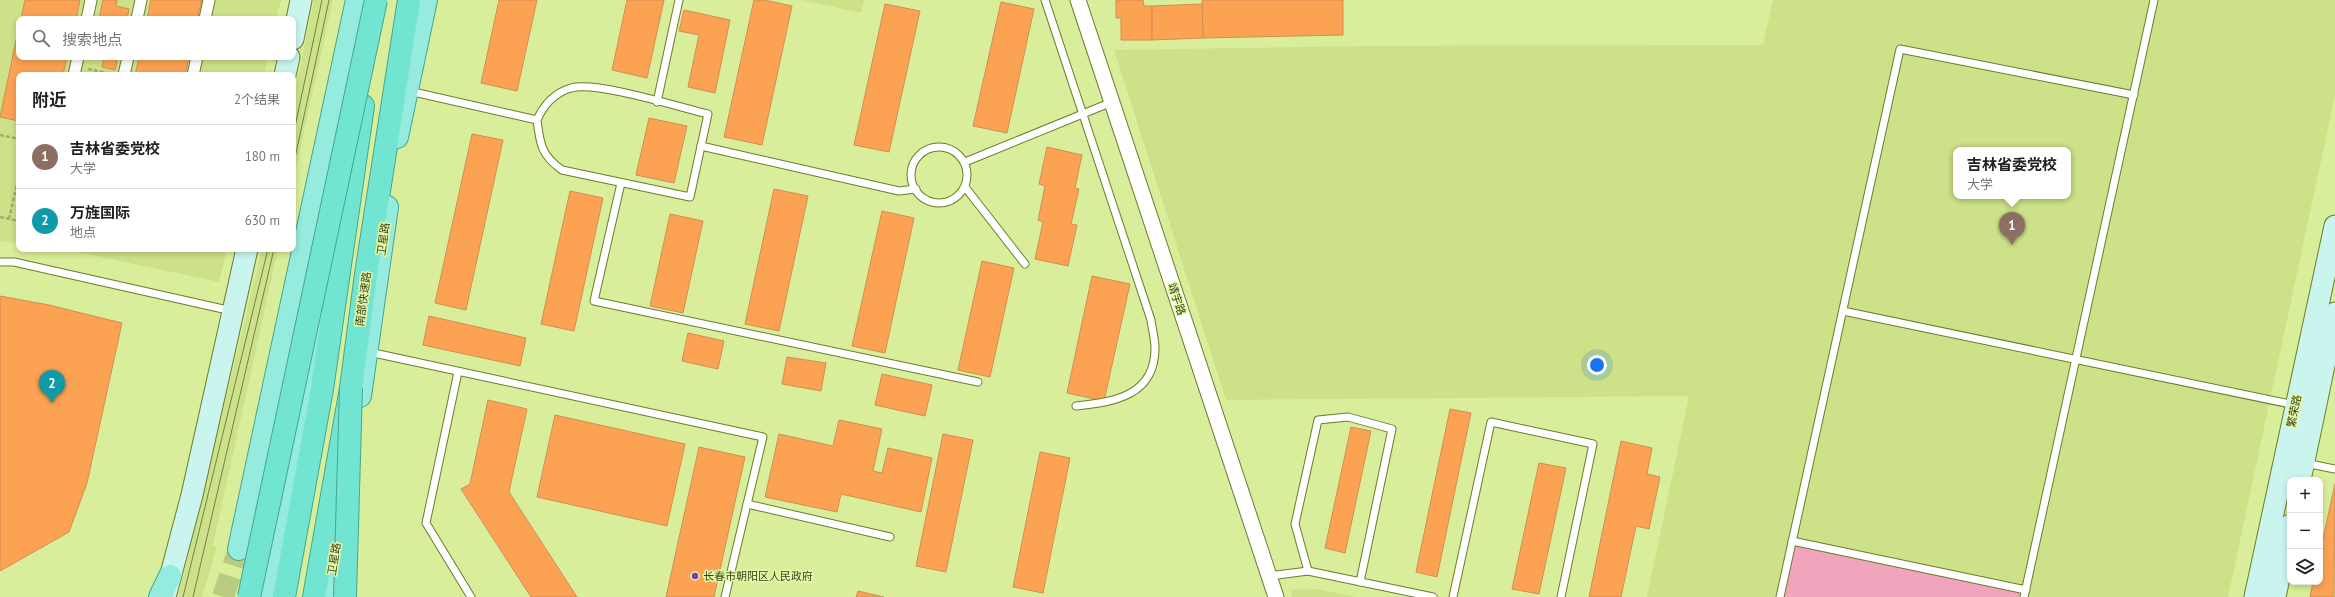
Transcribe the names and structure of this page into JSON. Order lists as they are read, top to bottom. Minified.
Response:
{"streets":{"highway":["南部快速路"],"main road":["卫星路","繁荣路"],"street":["靖宇路"]},"places":["长春市朝阳区人民政府"],"page":{"search":"搜索地点","heading":["附近","2个结果"],"list":[{"mark":"1","name":"吉林省委党校","note":"大学","value":"180 m"},{"mark":"2","name":"万旌国际","note":"地点","value":"630 m"}],"popup":["吉林省委党校","大学"],"pins":["1","2"],"map_buttons":["+","−"]}}
